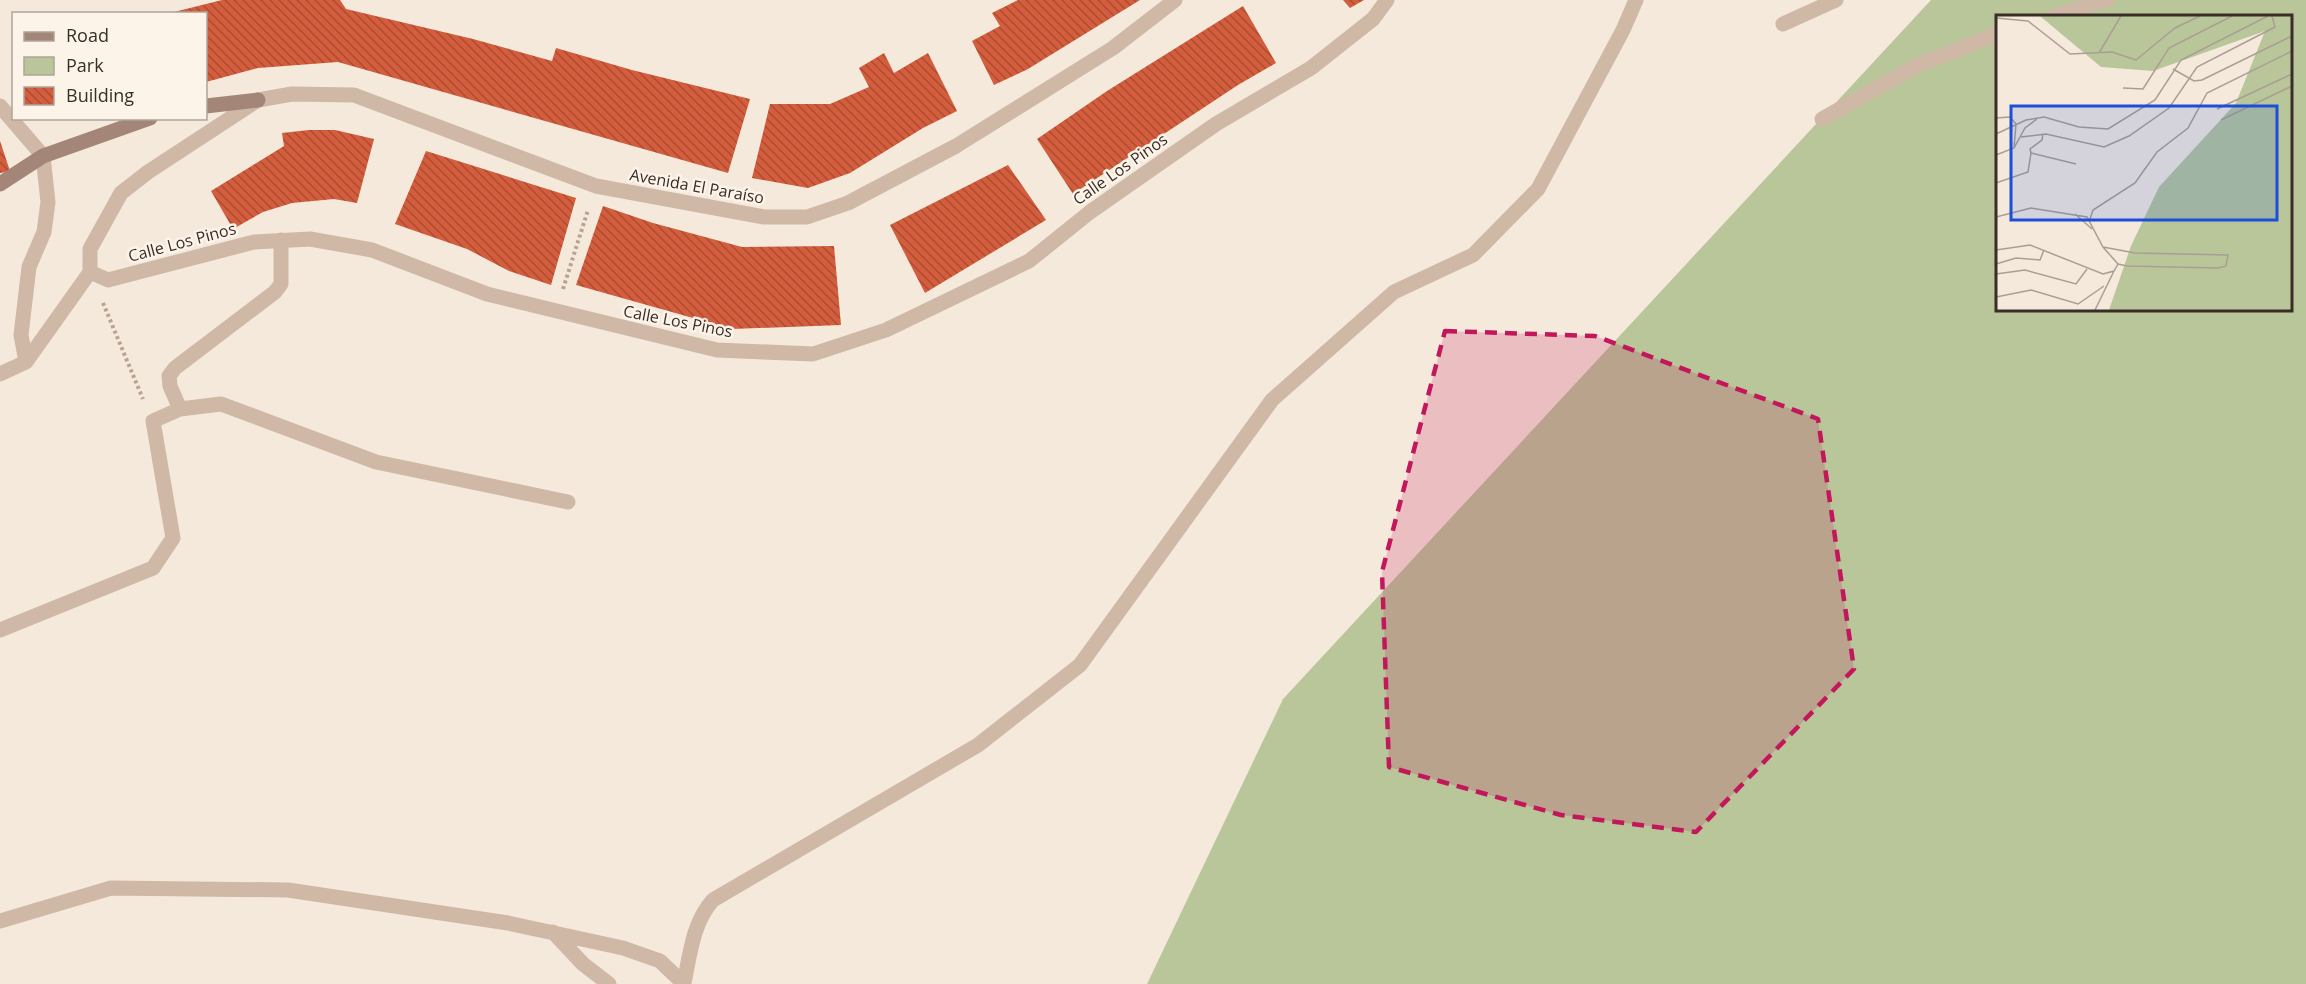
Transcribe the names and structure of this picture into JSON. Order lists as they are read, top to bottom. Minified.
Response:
{"streets":{"street":["Calle Los Pinos","Avenida El Paraíso"]},"legend":["Road","Park","Building"]}
